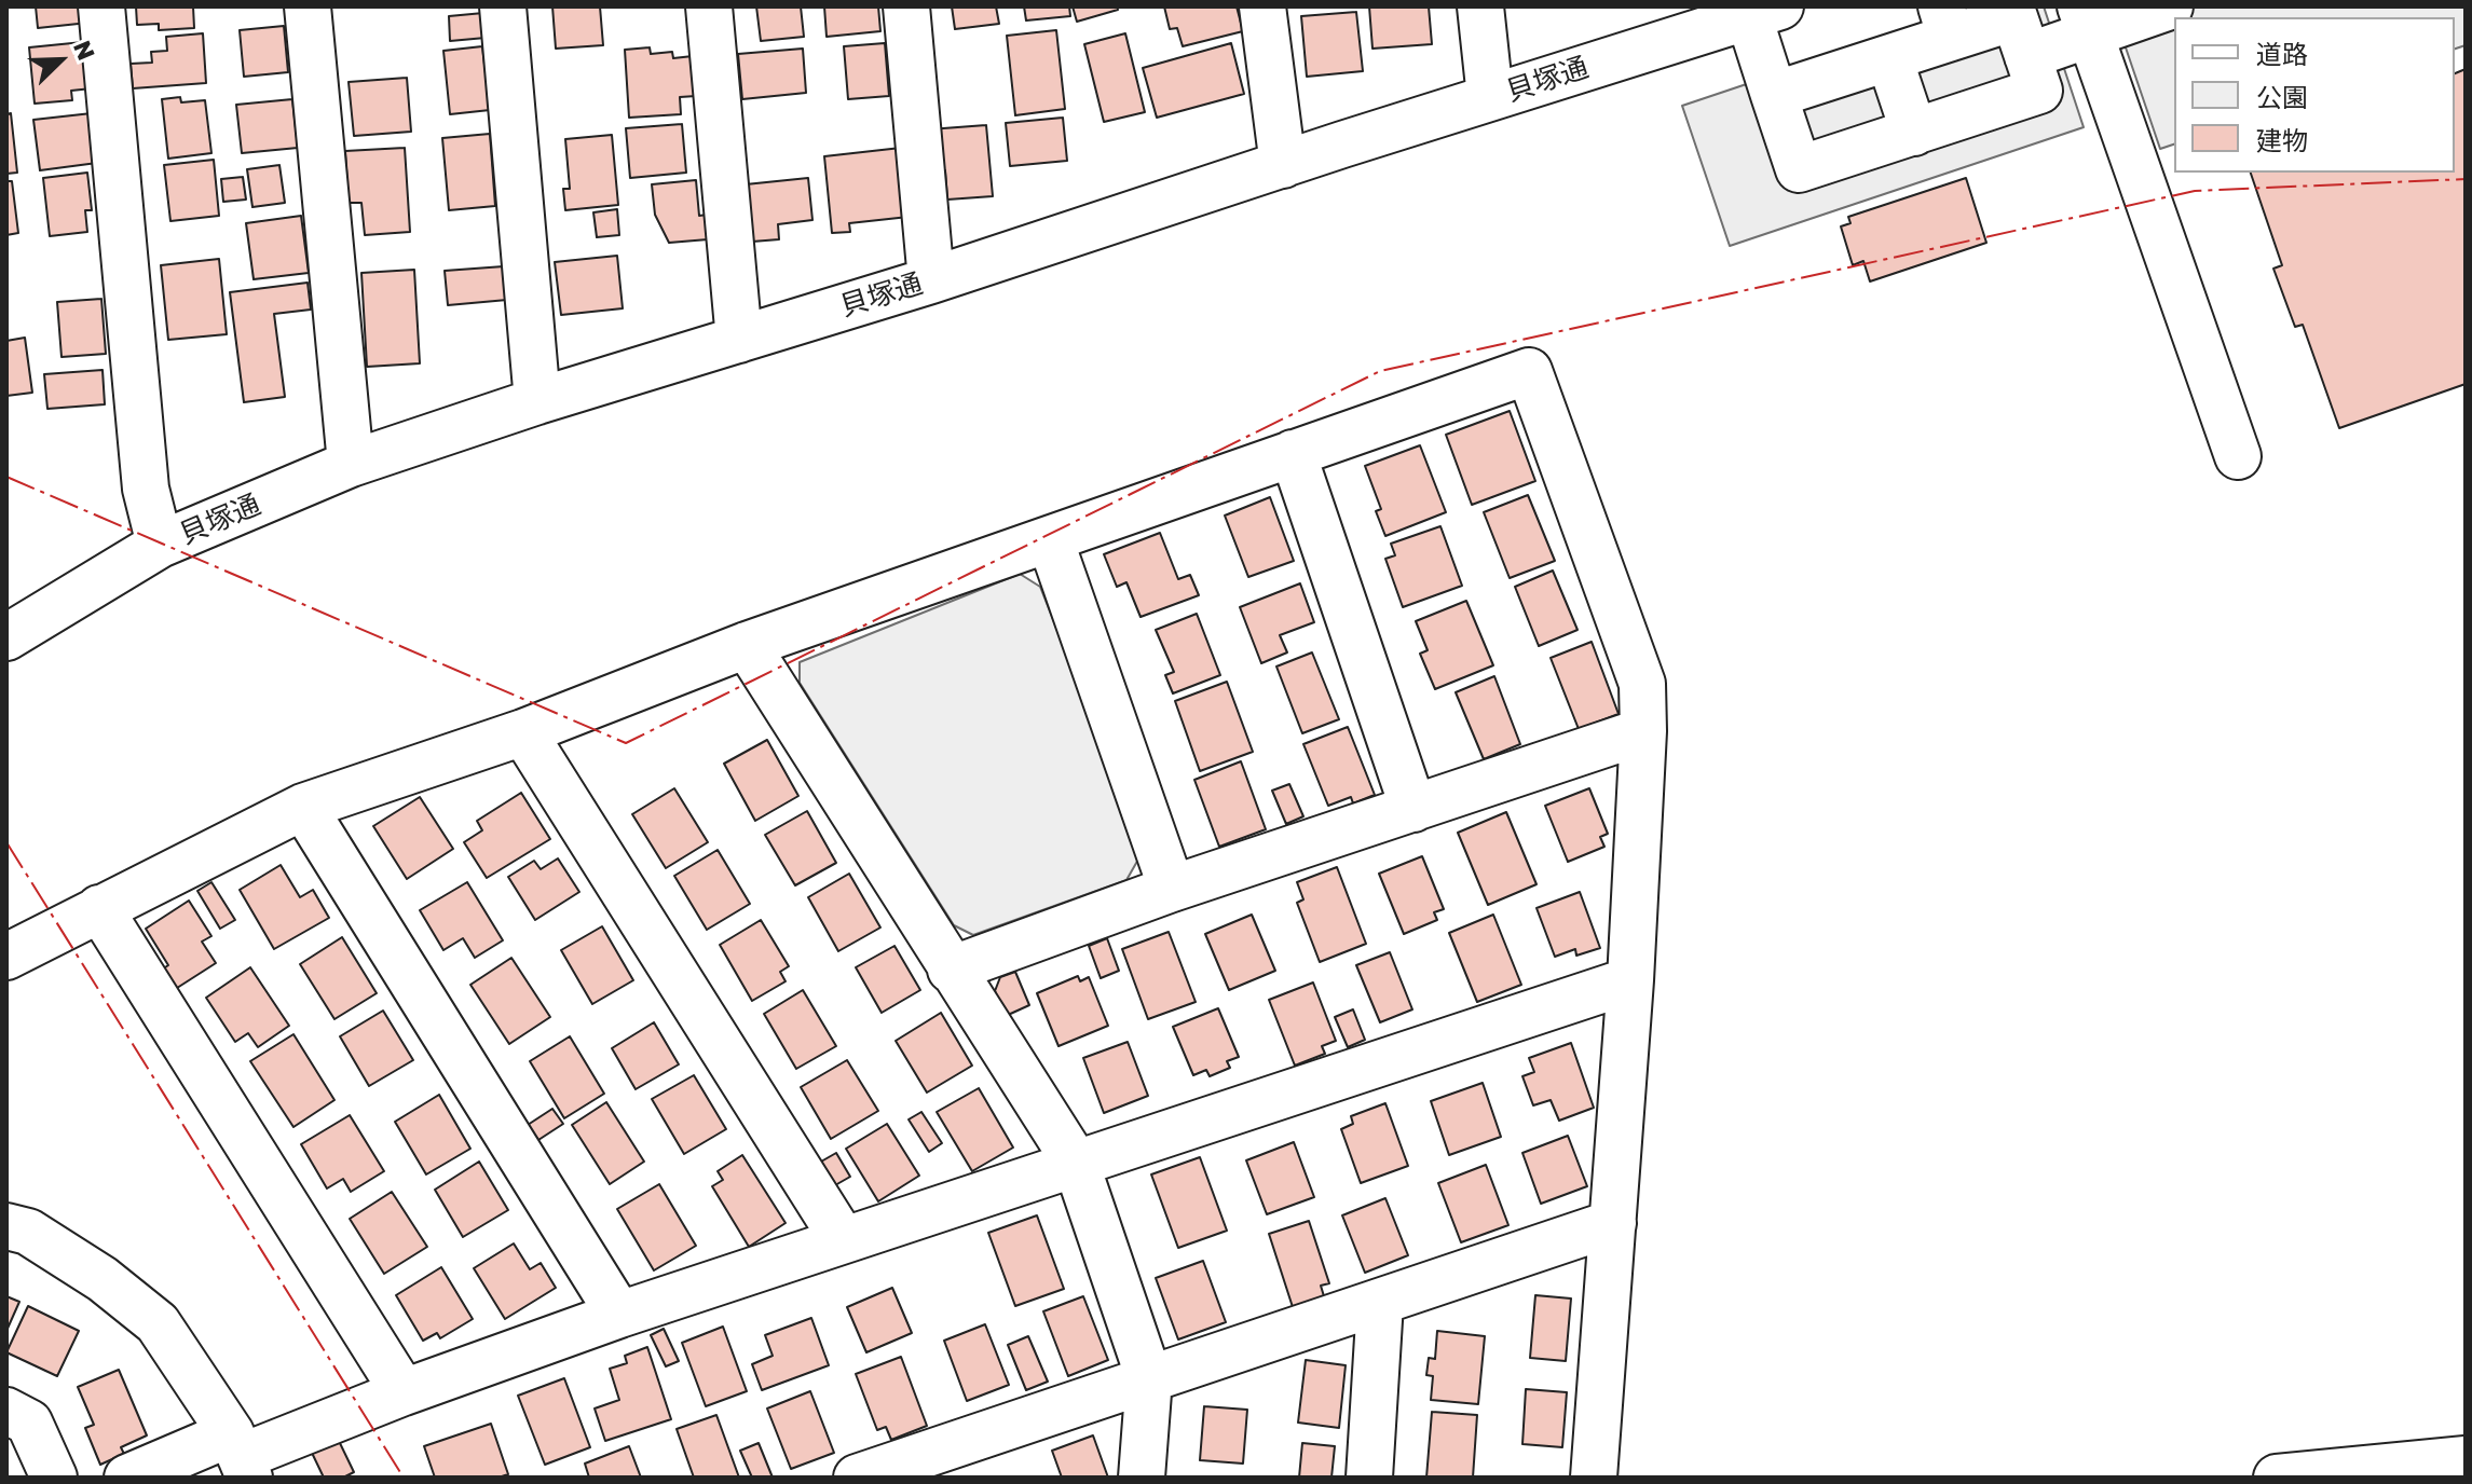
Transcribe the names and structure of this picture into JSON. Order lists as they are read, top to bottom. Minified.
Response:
{"streets":{"street":["貝塚通"]},"legend":["道路","公園","建物"],"north":"top right"}
